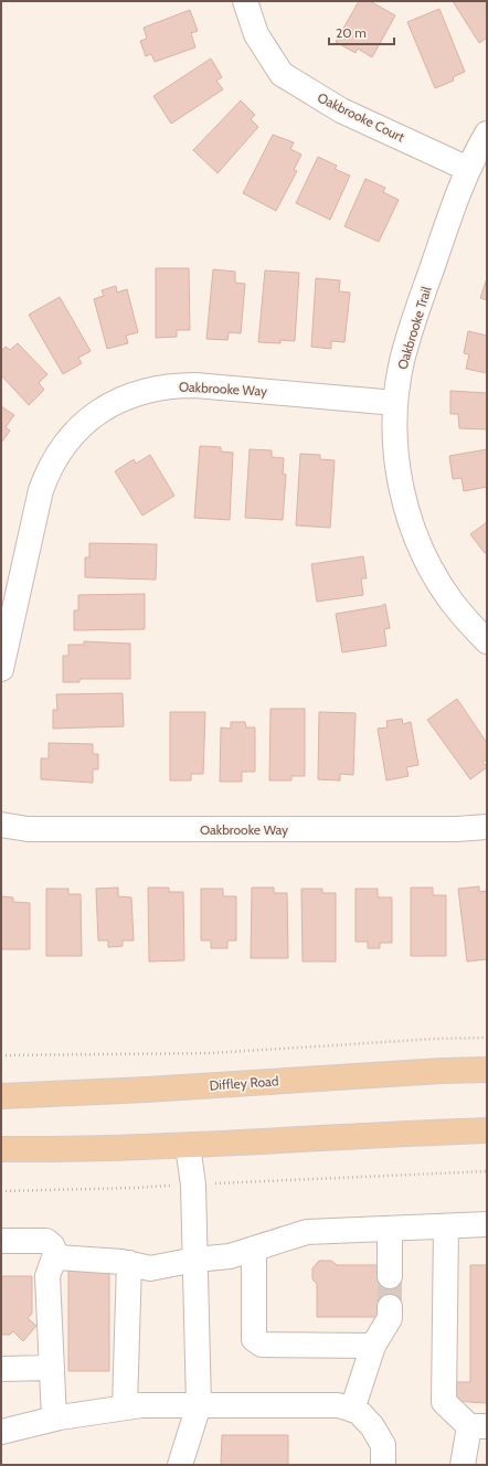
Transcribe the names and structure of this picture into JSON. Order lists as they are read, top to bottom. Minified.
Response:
{"streets":{"main road":["Diffley Road"],"street":["Oakbrooke Court","Oakbrooke Trail","Oakbrooke Way"]},"crossings":[["Oakbrooke Court","Oakbrooke Trail"],["Oakbrooke Trail","Oakbrooke Way"]],"scale_bar":"20 m"}
